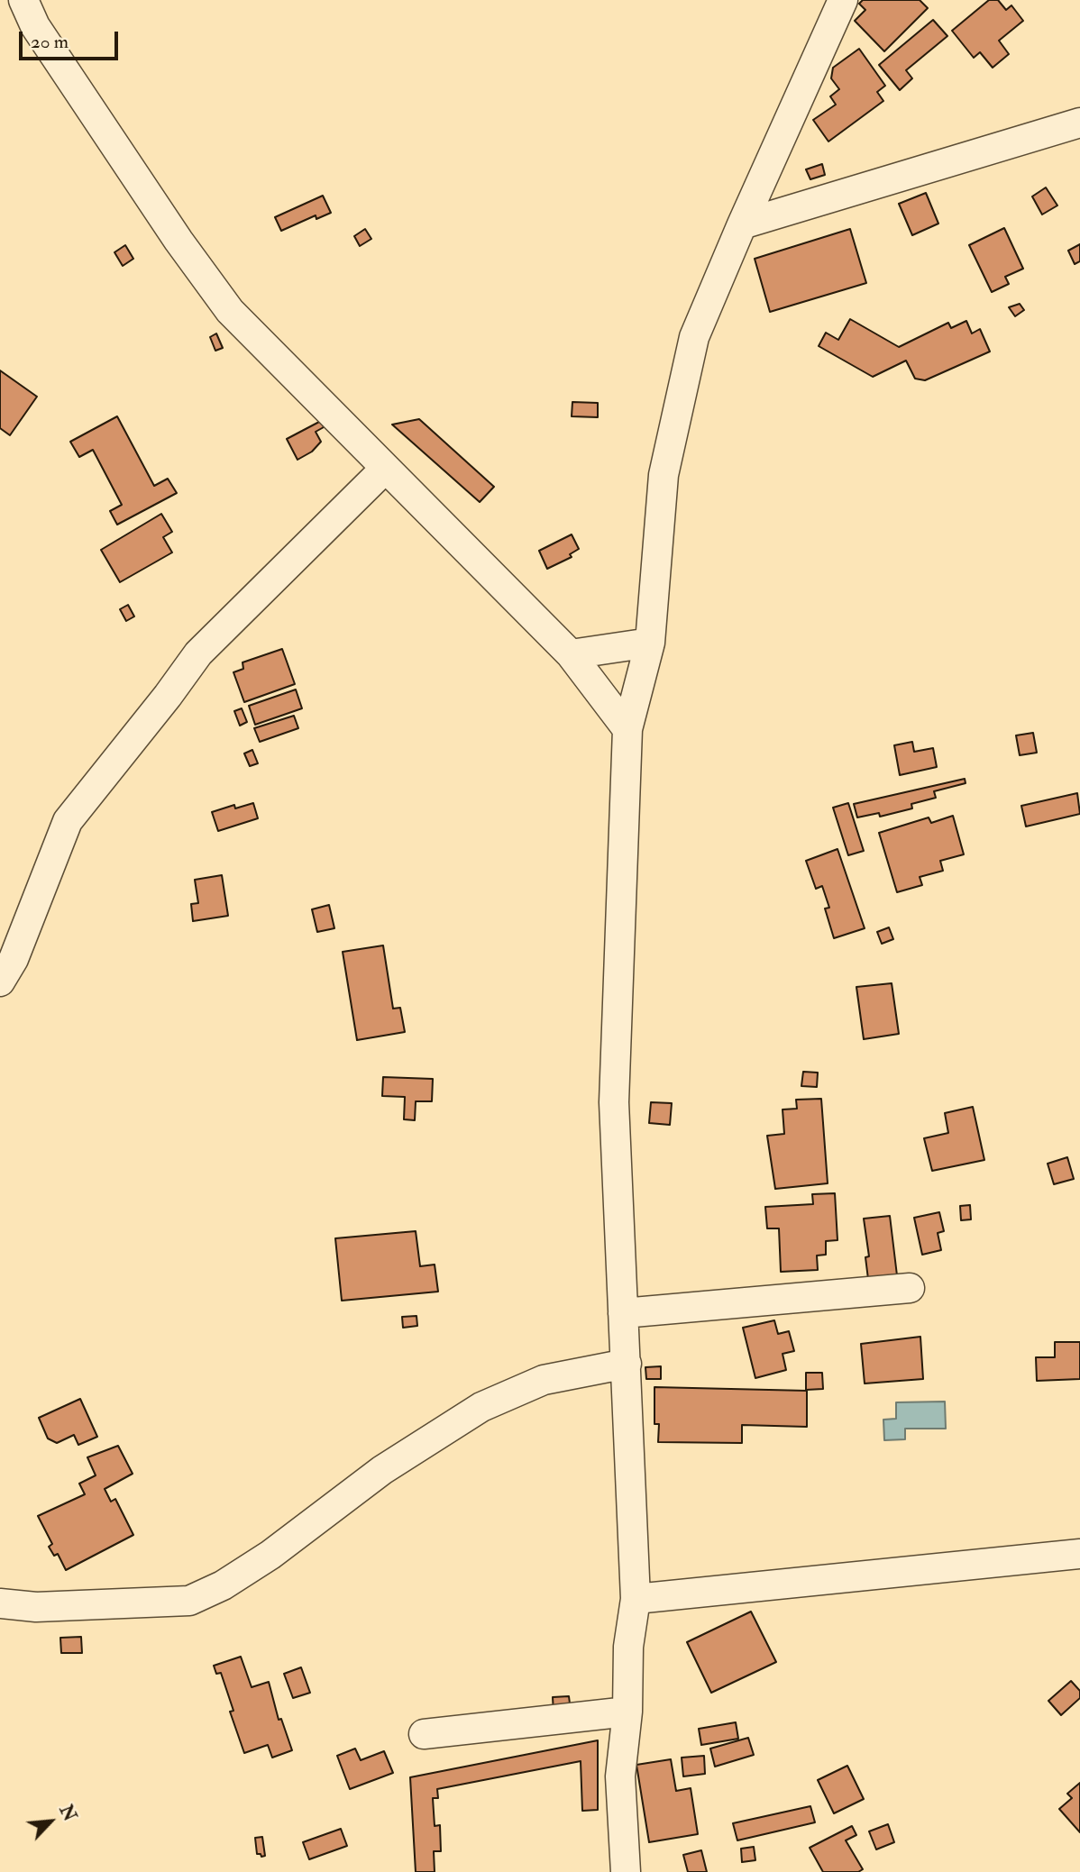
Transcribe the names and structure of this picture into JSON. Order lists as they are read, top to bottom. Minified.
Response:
{"scale_bar":"20 m","north":"top right"}
